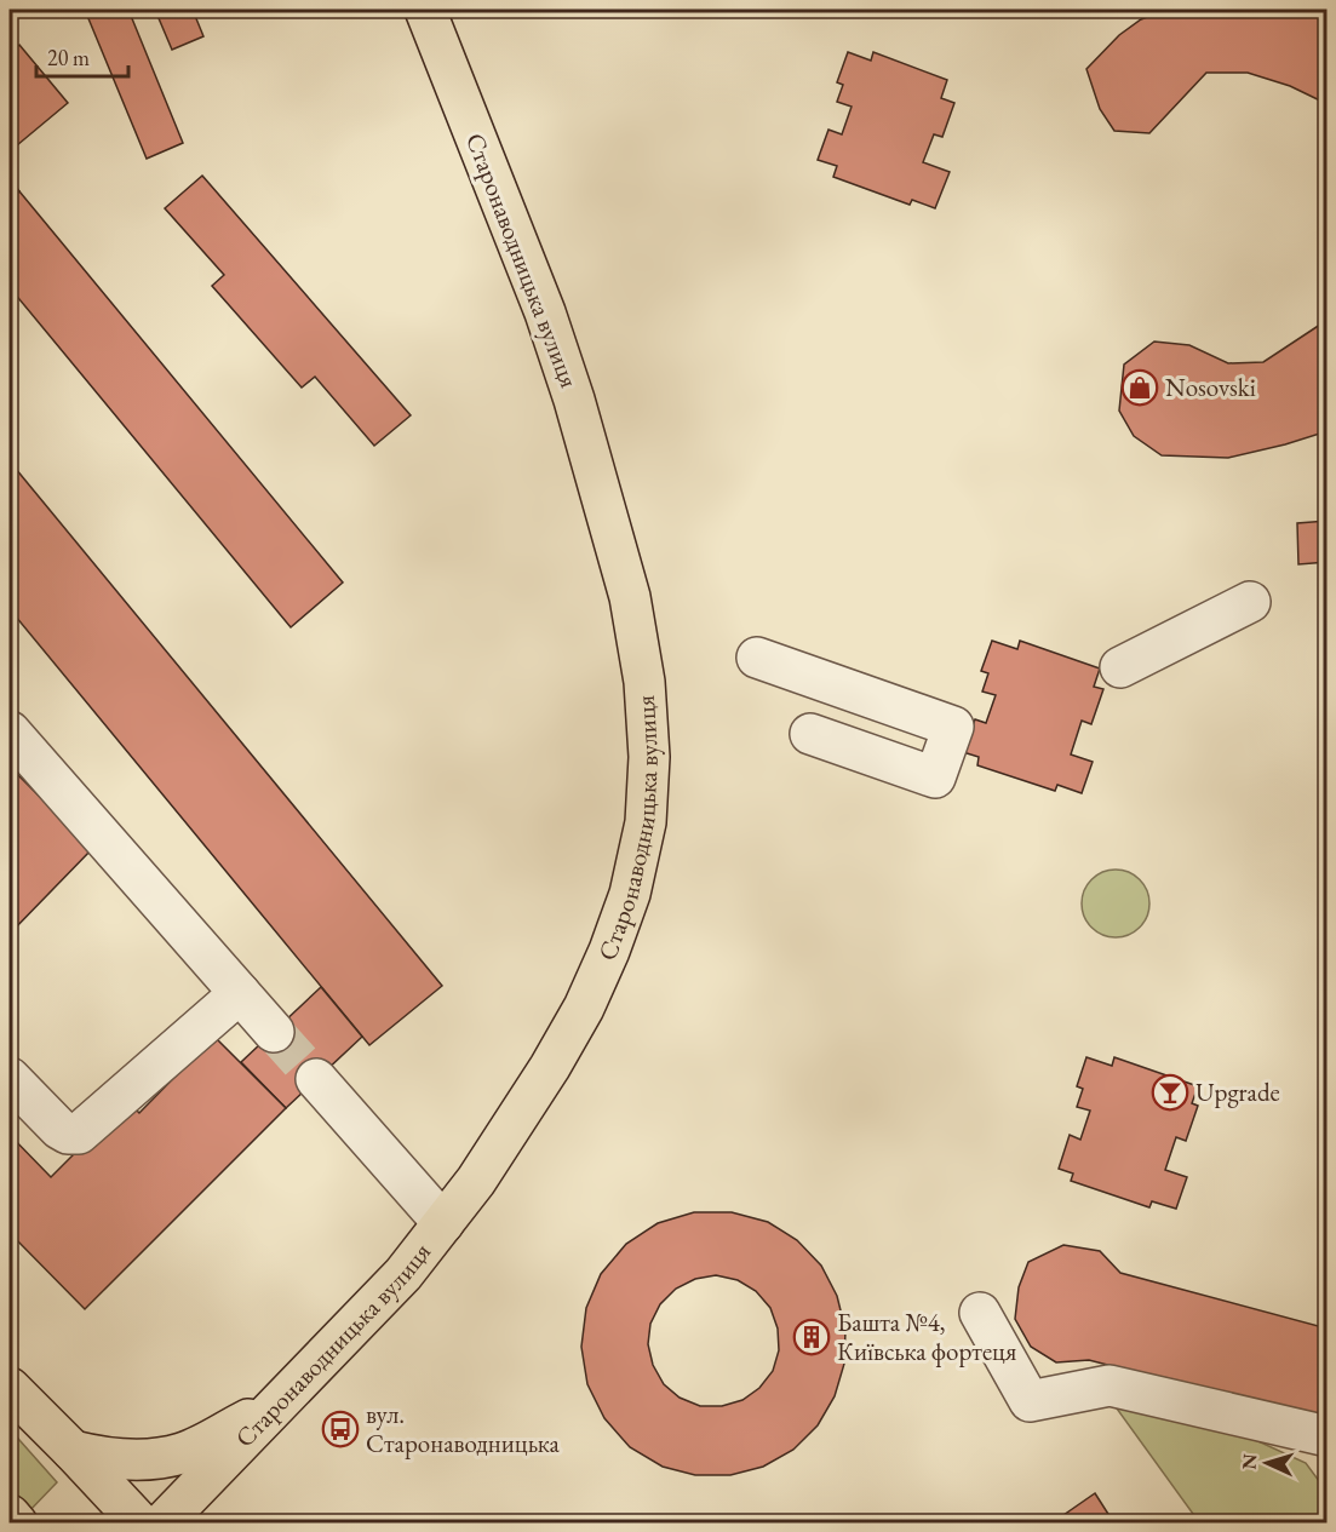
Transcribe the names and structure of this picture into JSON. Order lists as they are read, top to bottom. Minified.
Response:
{"streets":{"main road":["Старонаводницька вулиця"]},"places":{"shop":["Nosovski"],"bar":["Upgrade"],"building":["Башта №4, Київська фортеця"],"bus stop":["вул. Старонаводницька"]},"scale_bar":"20 m","north":"left"}
